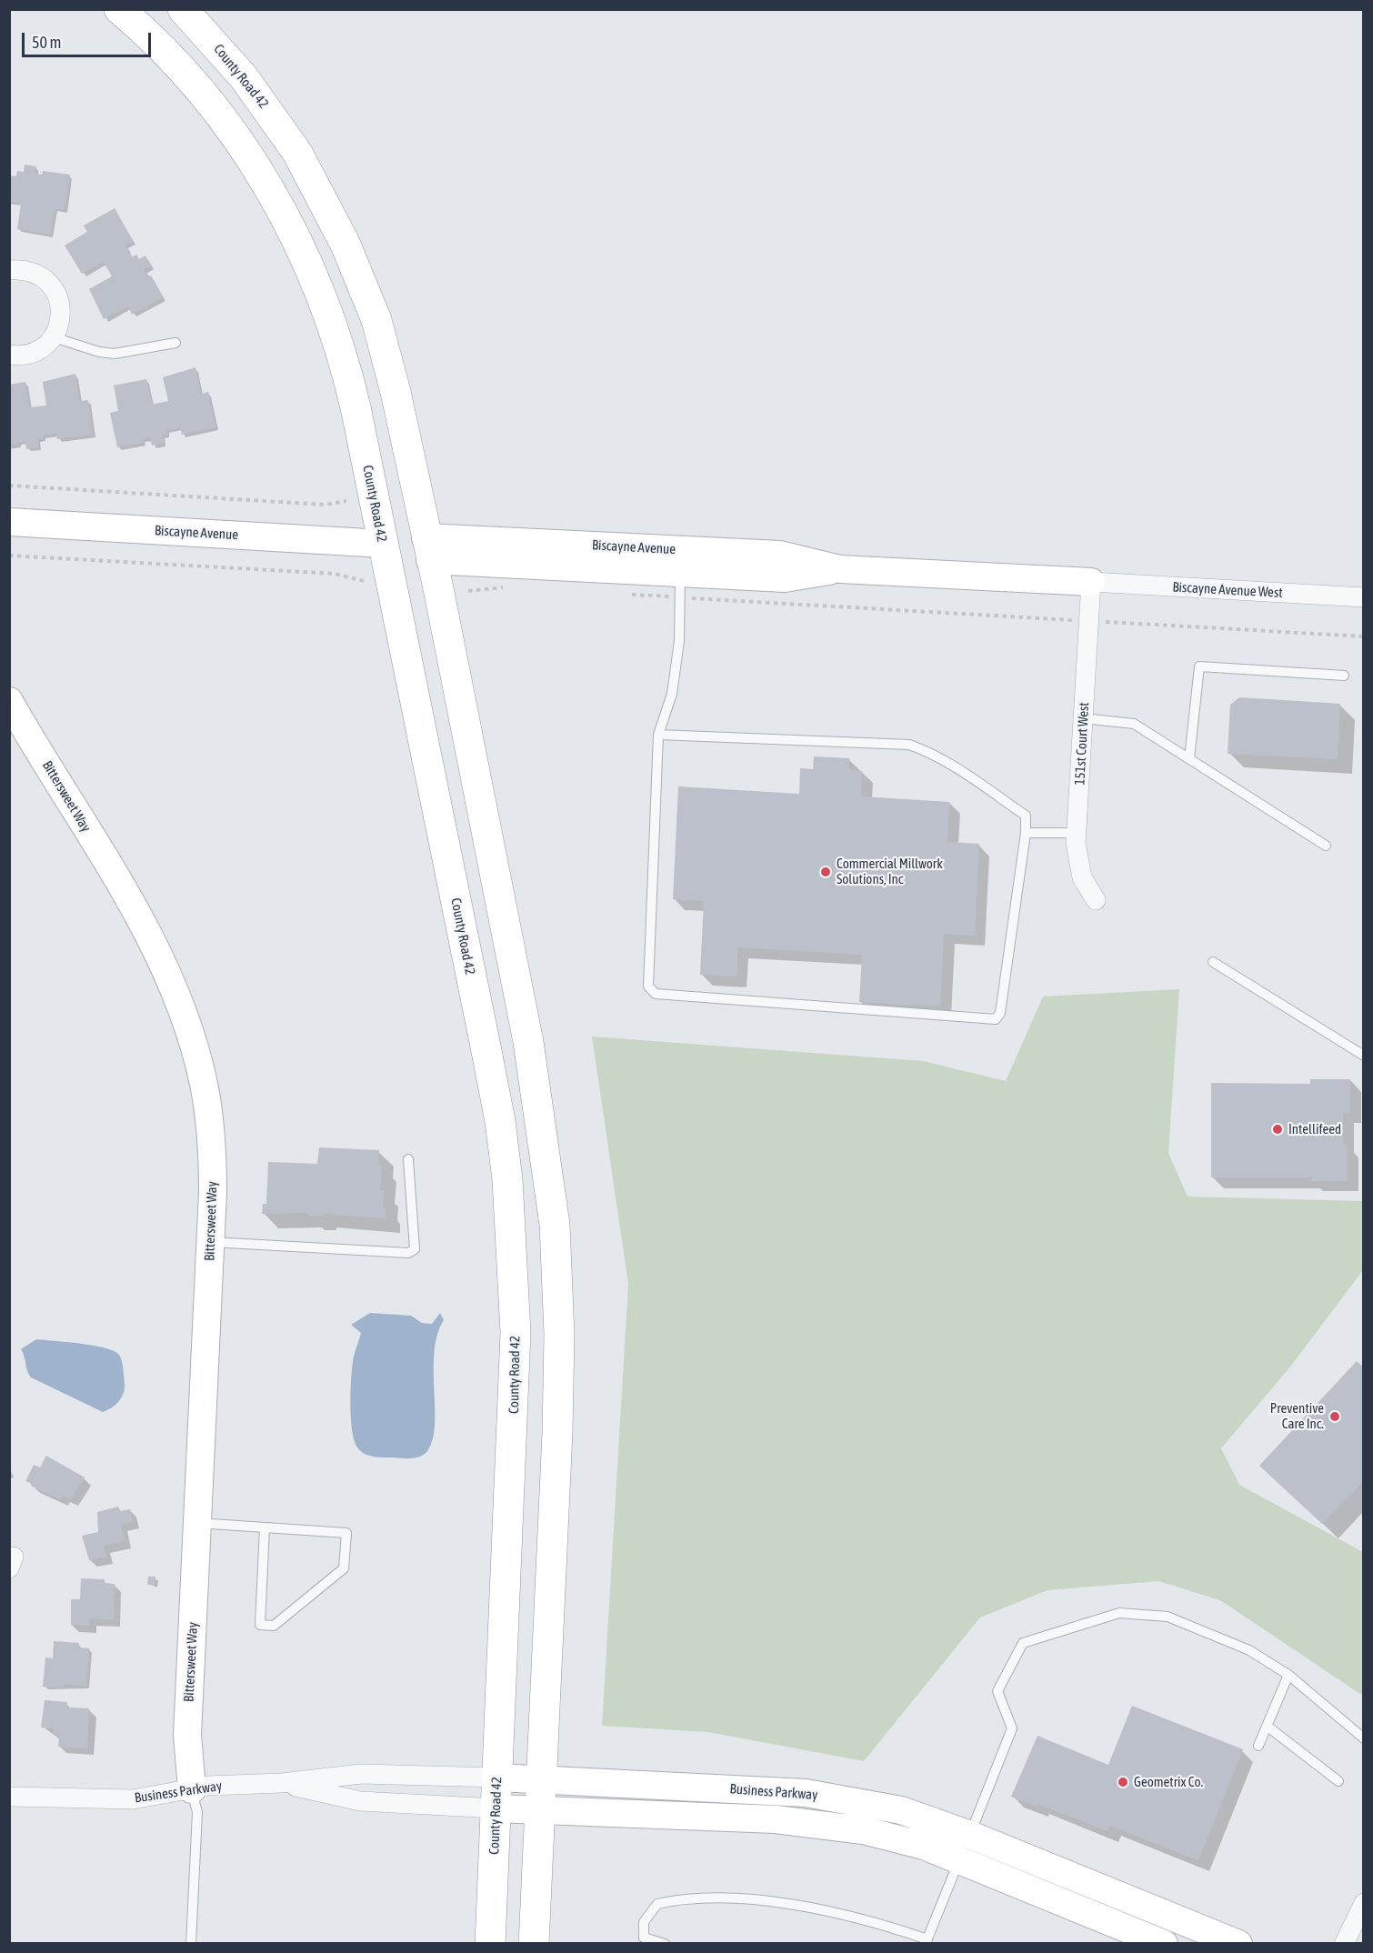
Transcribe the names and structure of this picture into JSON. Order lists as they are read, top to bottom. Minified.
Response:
{"streets":{"highway":["County Road 42"],"street":["Biscayne Avenue","Biscayne Avenue West","151st Court West","Bittersweet Way","Business Parkway"]},"crossings":[["County Road 42","Biscayne Avenue"],["County Road 42","Business Parkway"],["Biscayne Avenue","Biscayne Avenue West"],["Biscayne Avenue","151st Court West"],["Biscayne Avenue West","151st Court West"],["Bittersweet Way","Business Parkway"]],"places":["Commercial Millwork Solutions, Inc","Intellifeed","Preventive Care Inc.","Geometrix Co."],"scale_bar":"50 m"}
